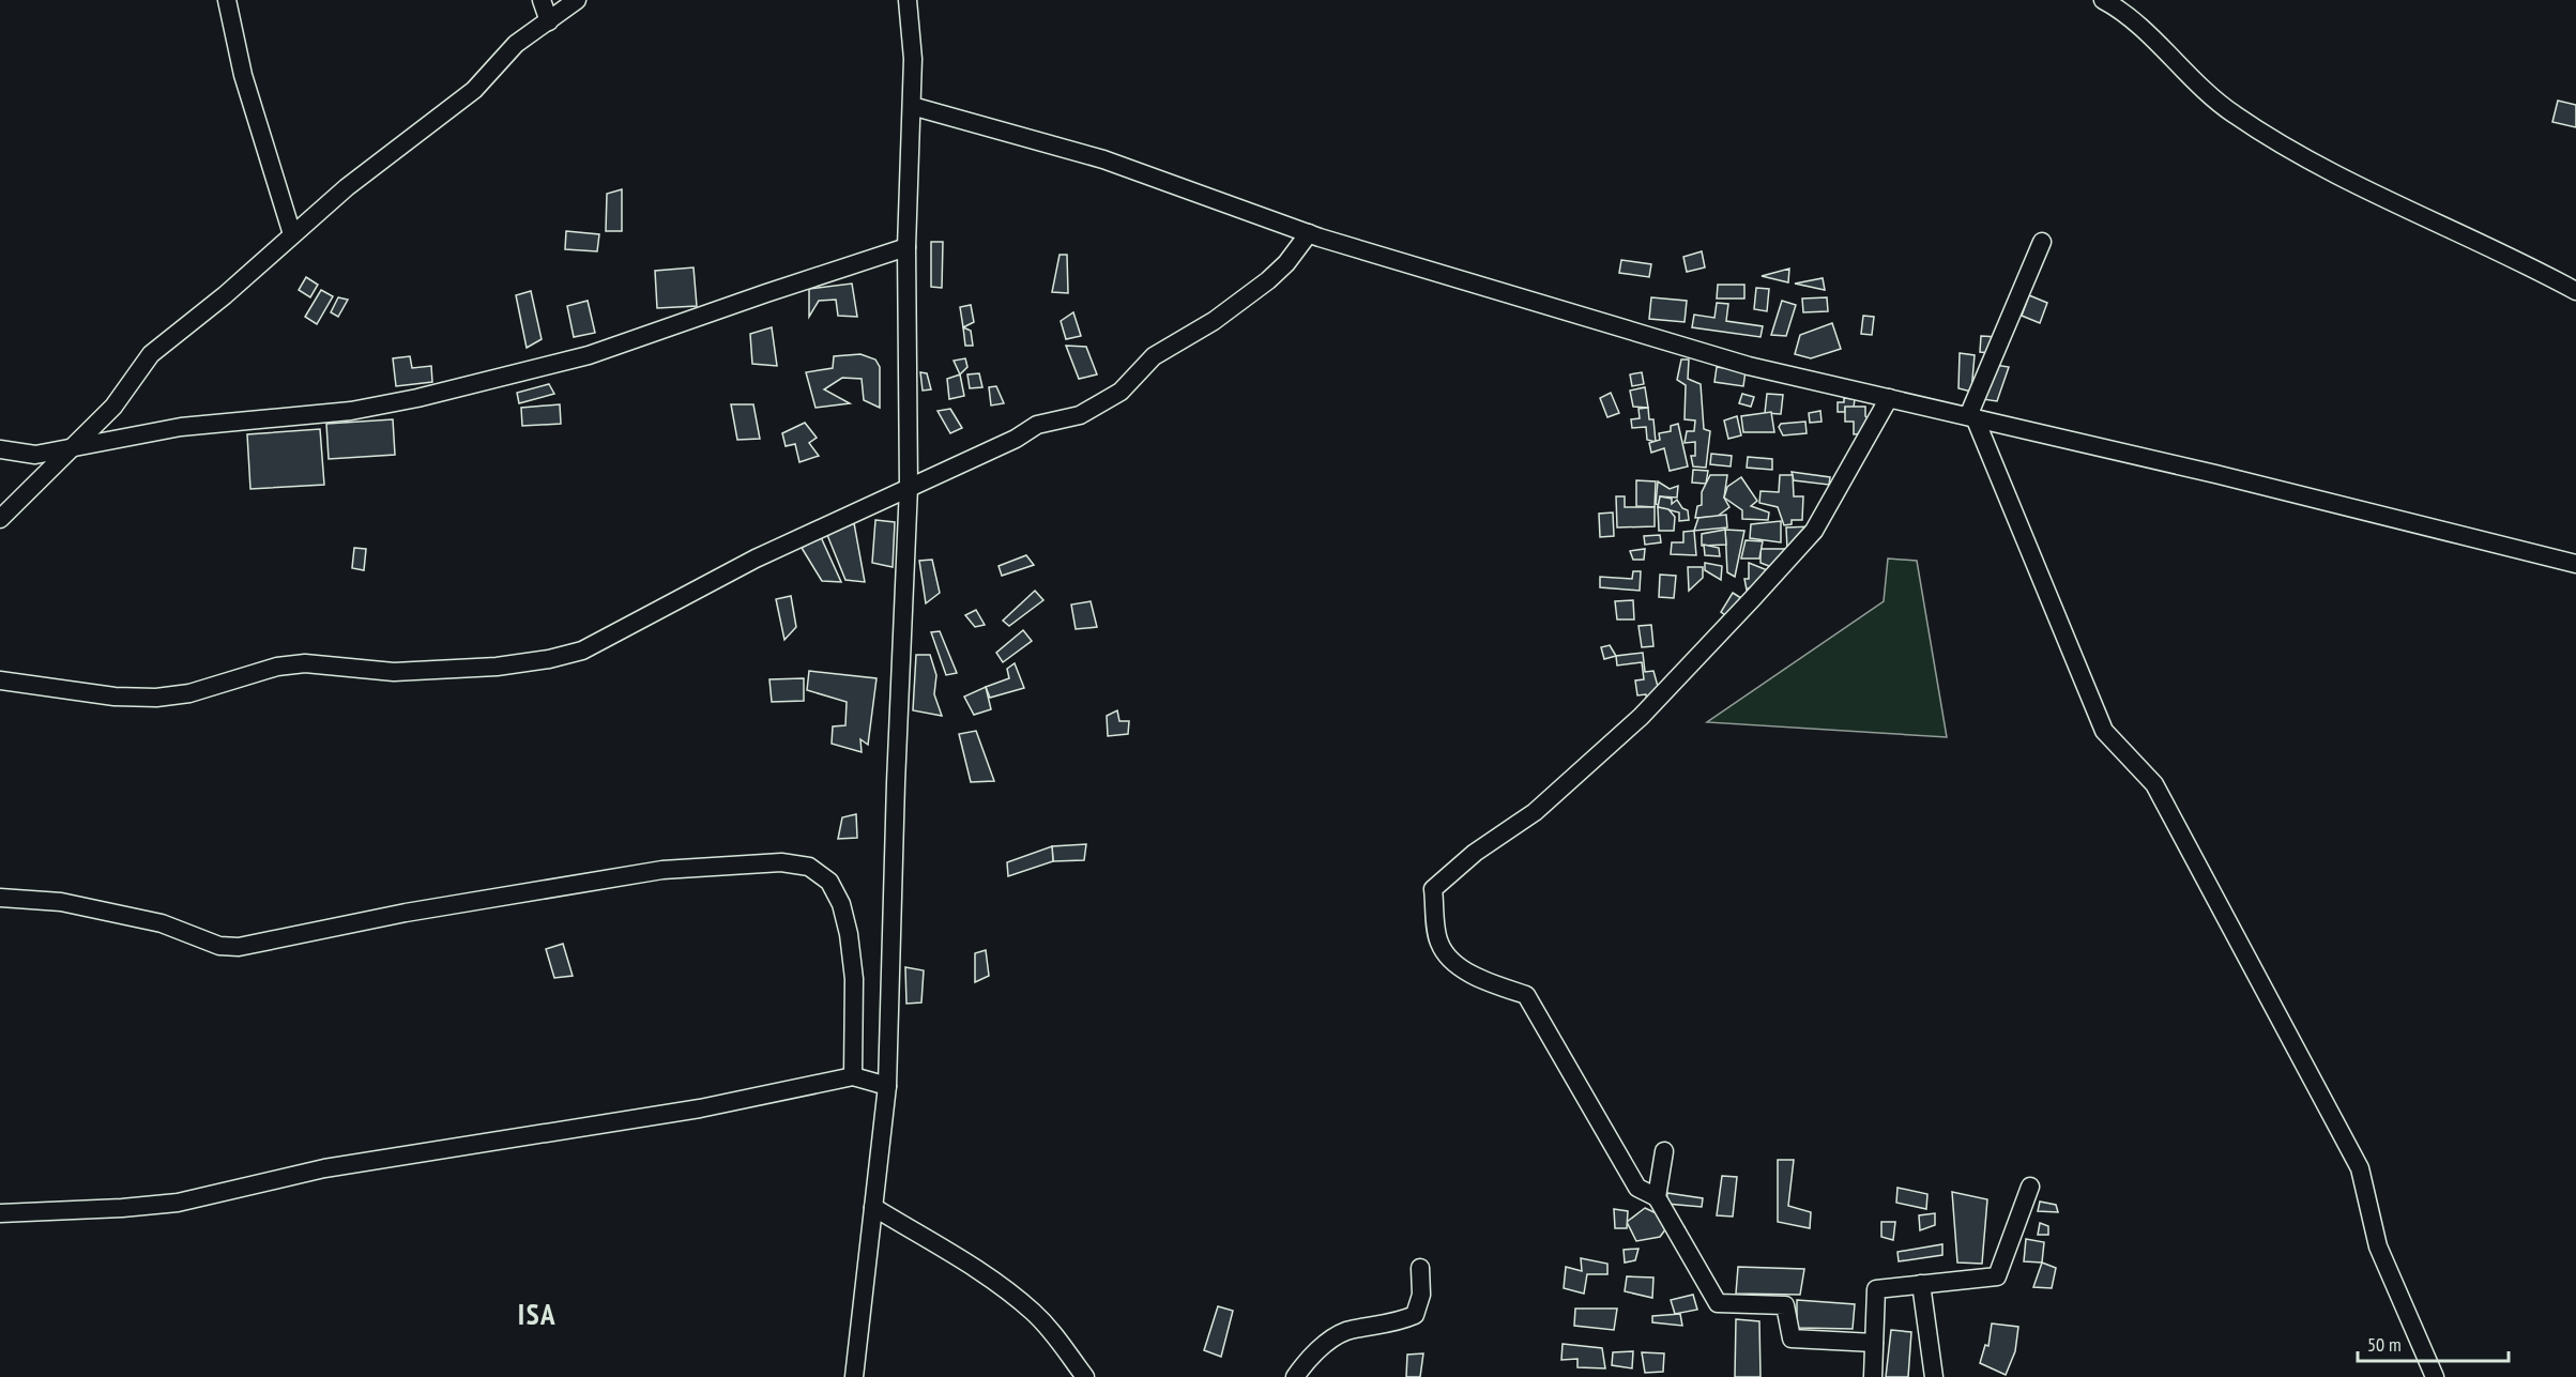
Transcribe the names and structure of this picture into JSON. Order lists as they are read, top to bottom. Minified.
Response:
{"districts":["ISA"],"scale_bar":"50 m"}
